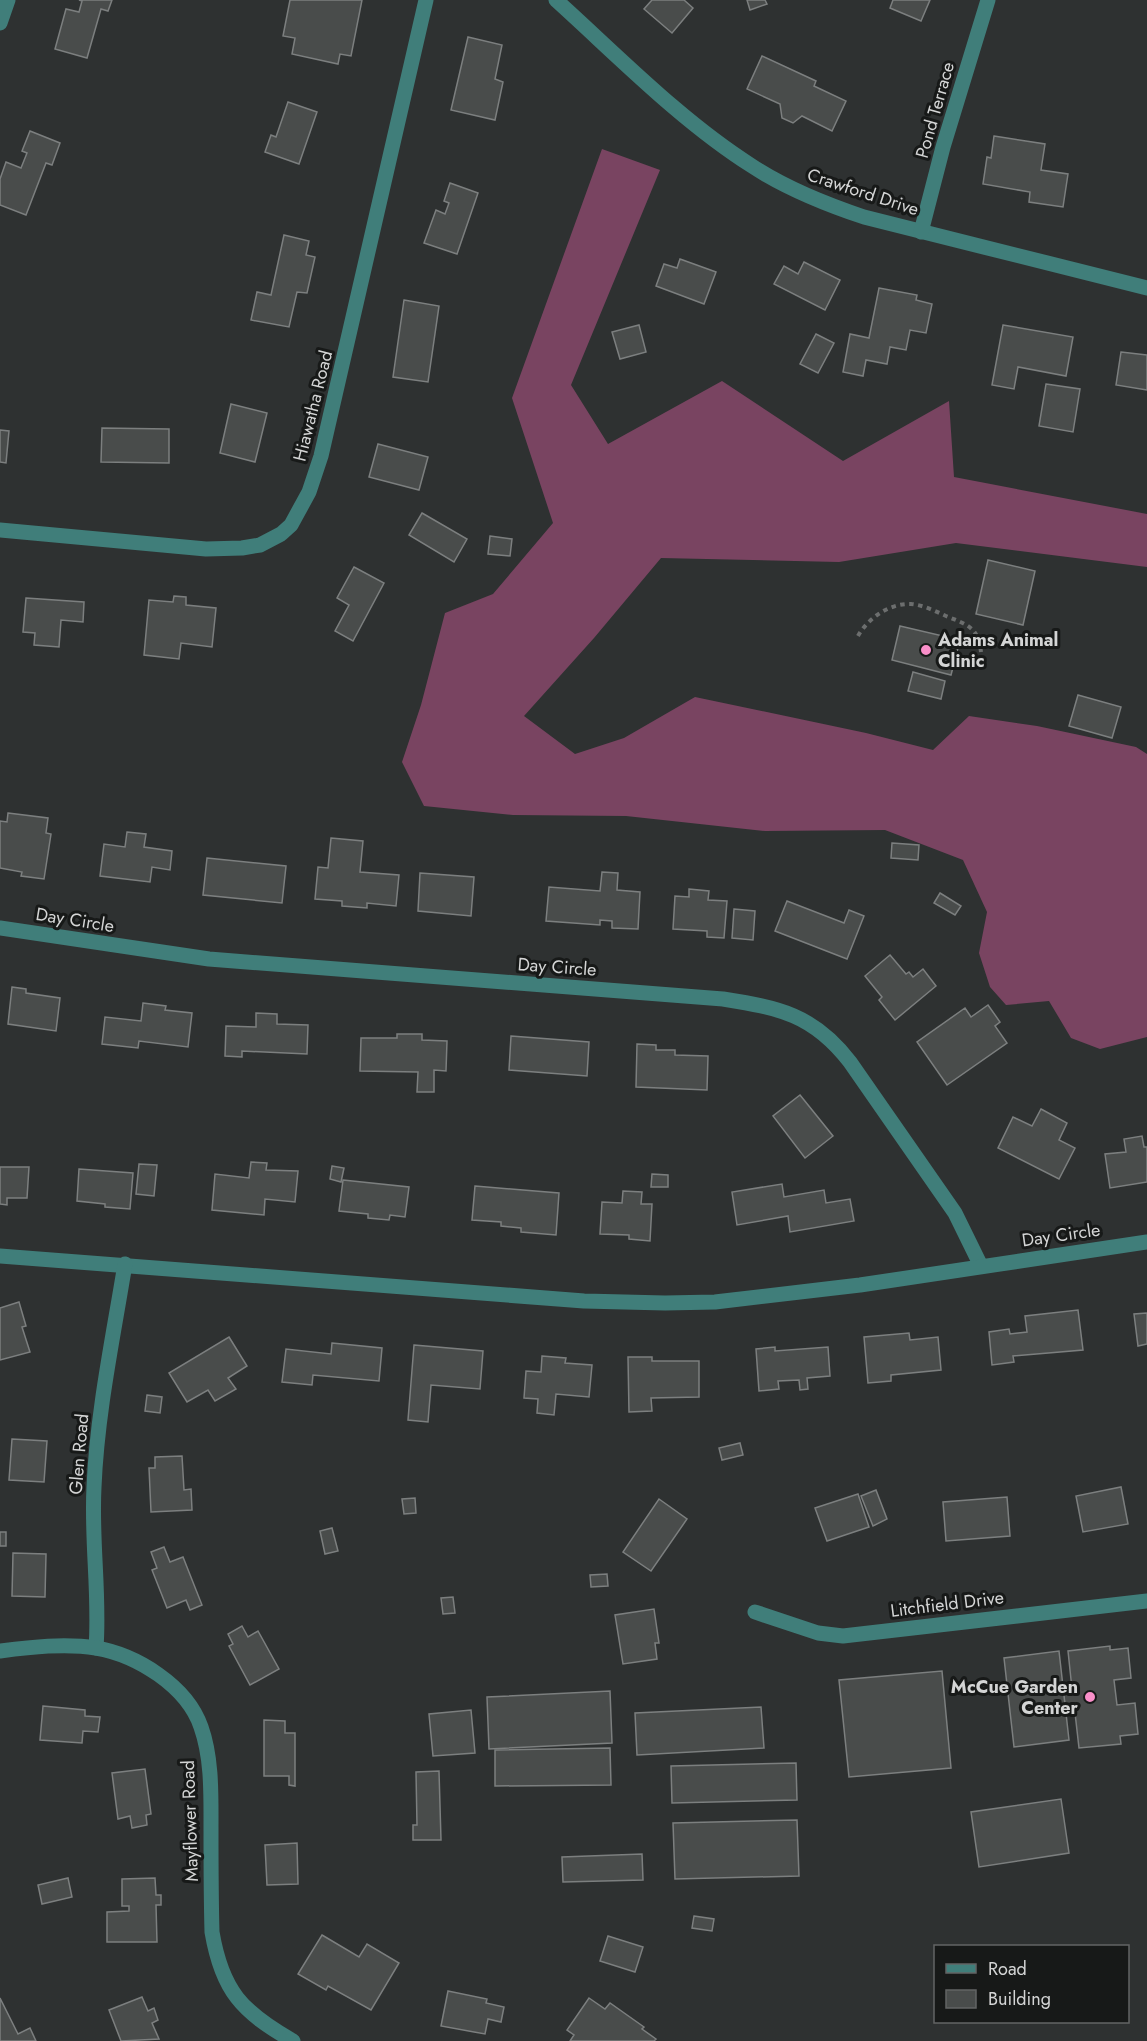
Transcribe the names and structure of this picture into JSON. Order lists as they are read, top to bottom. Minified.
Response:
{"streets":{"street":["Pond Terrace","Crawford Drive","Hiawatha Road","Day Circle","Glen Road","Litchfield Drive","Mayflower Road"]},"crossings":[["Pond Terrace","Crawford Drive"],["Day Circle","Glen Road"],["Glen Road","Mayflower Road"]],"places":["Adams Animal Clinic","McCue Garden Center"],"legend":["Road","Building"]}
